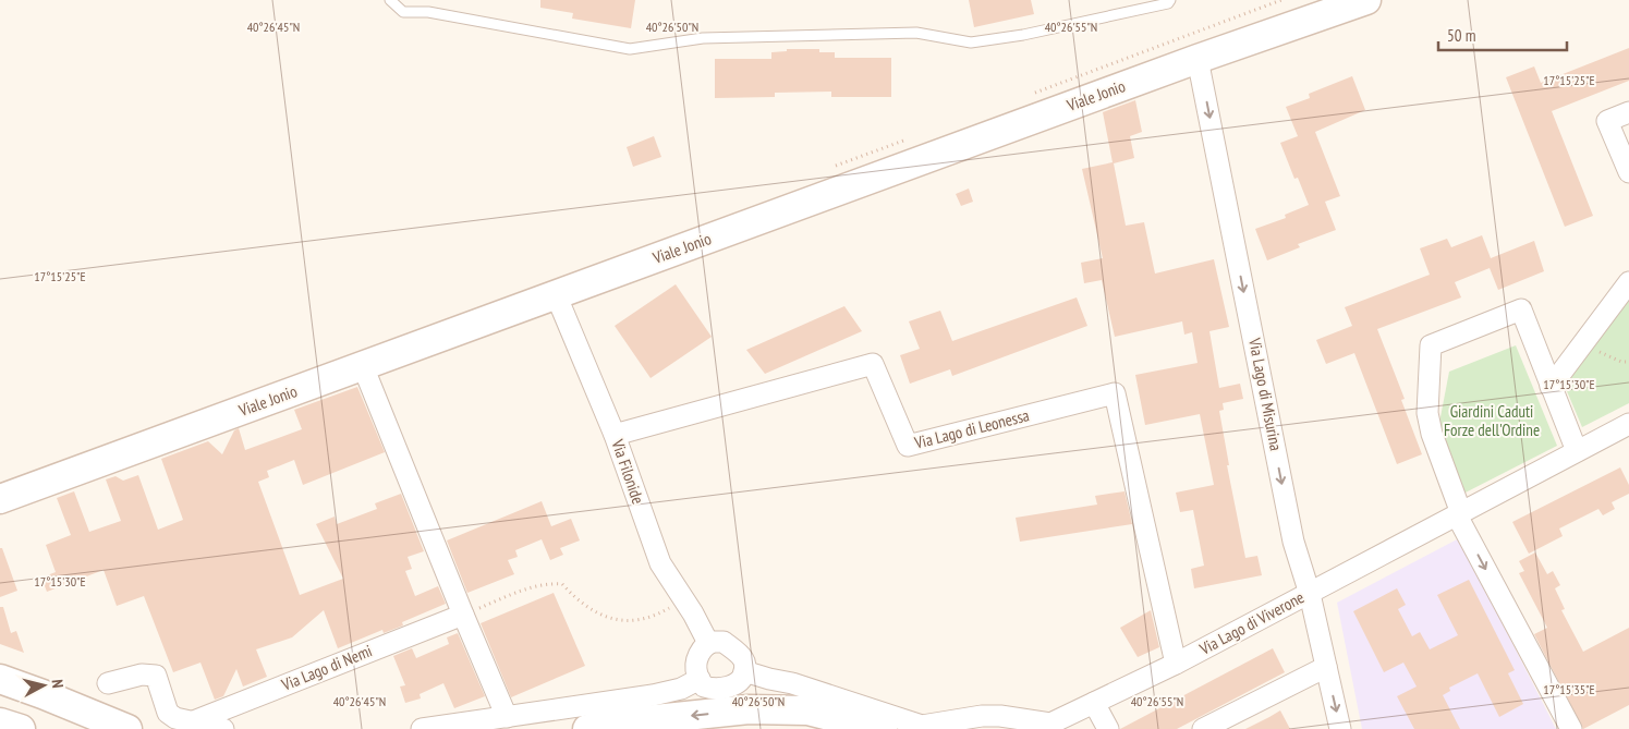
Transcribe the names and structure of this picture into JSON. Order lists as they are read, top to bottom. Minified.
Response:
{"streets":{"main road":["Viale Jonio"],"street":["Via Lago di Misurina","Via Lago di Leonessa","Via Filonide","Via Lago di Viverone","Via Lago di Nemi"]},"crossings":[["Viale Jonio","Via Lago di Misurina"],["Viale Jonio","Via Filonide"],["Via Lago di Misurina","Via Lago di Viverone"],["Via Lago di Leonessa","Via Filonide"],["Via Lago di Leonessa","Via Lago di Viverone"]],"one_way":["Via Lago di Misurina"],"parks":["Giardini Caduti Forze dell'Ordine"],"scale_bar":"50 m","north":"right","coordinates":["40°26'45\"N","40°26'50\"N","40°26'55\"N","17°15'25\"E","17°15'30\"E","17°15'35\"E"]}
